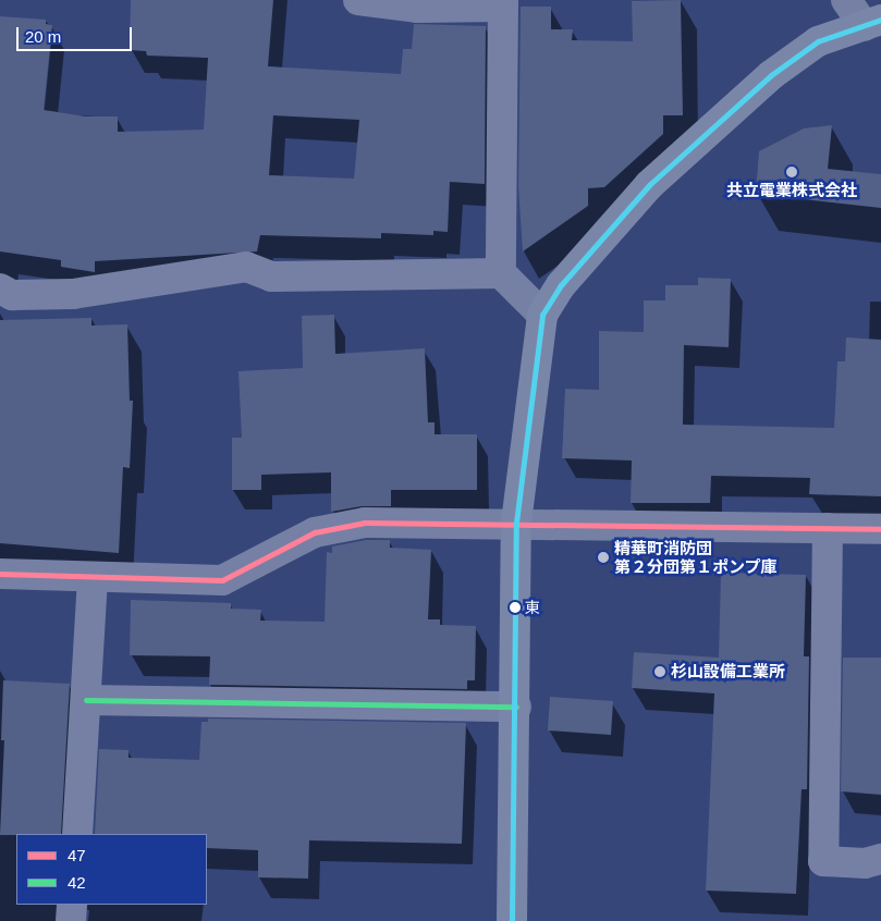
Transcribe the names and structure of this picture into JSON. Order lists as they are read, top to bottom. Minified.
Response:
{"places":["共立電業株式会社","精華町消防団 第２分団第１ポンプ庫","東","杉山設備工業所"],"lines":["transit line 47","transit line 42"],"legend":["47","42"],"scale_bar":"20 m"}
